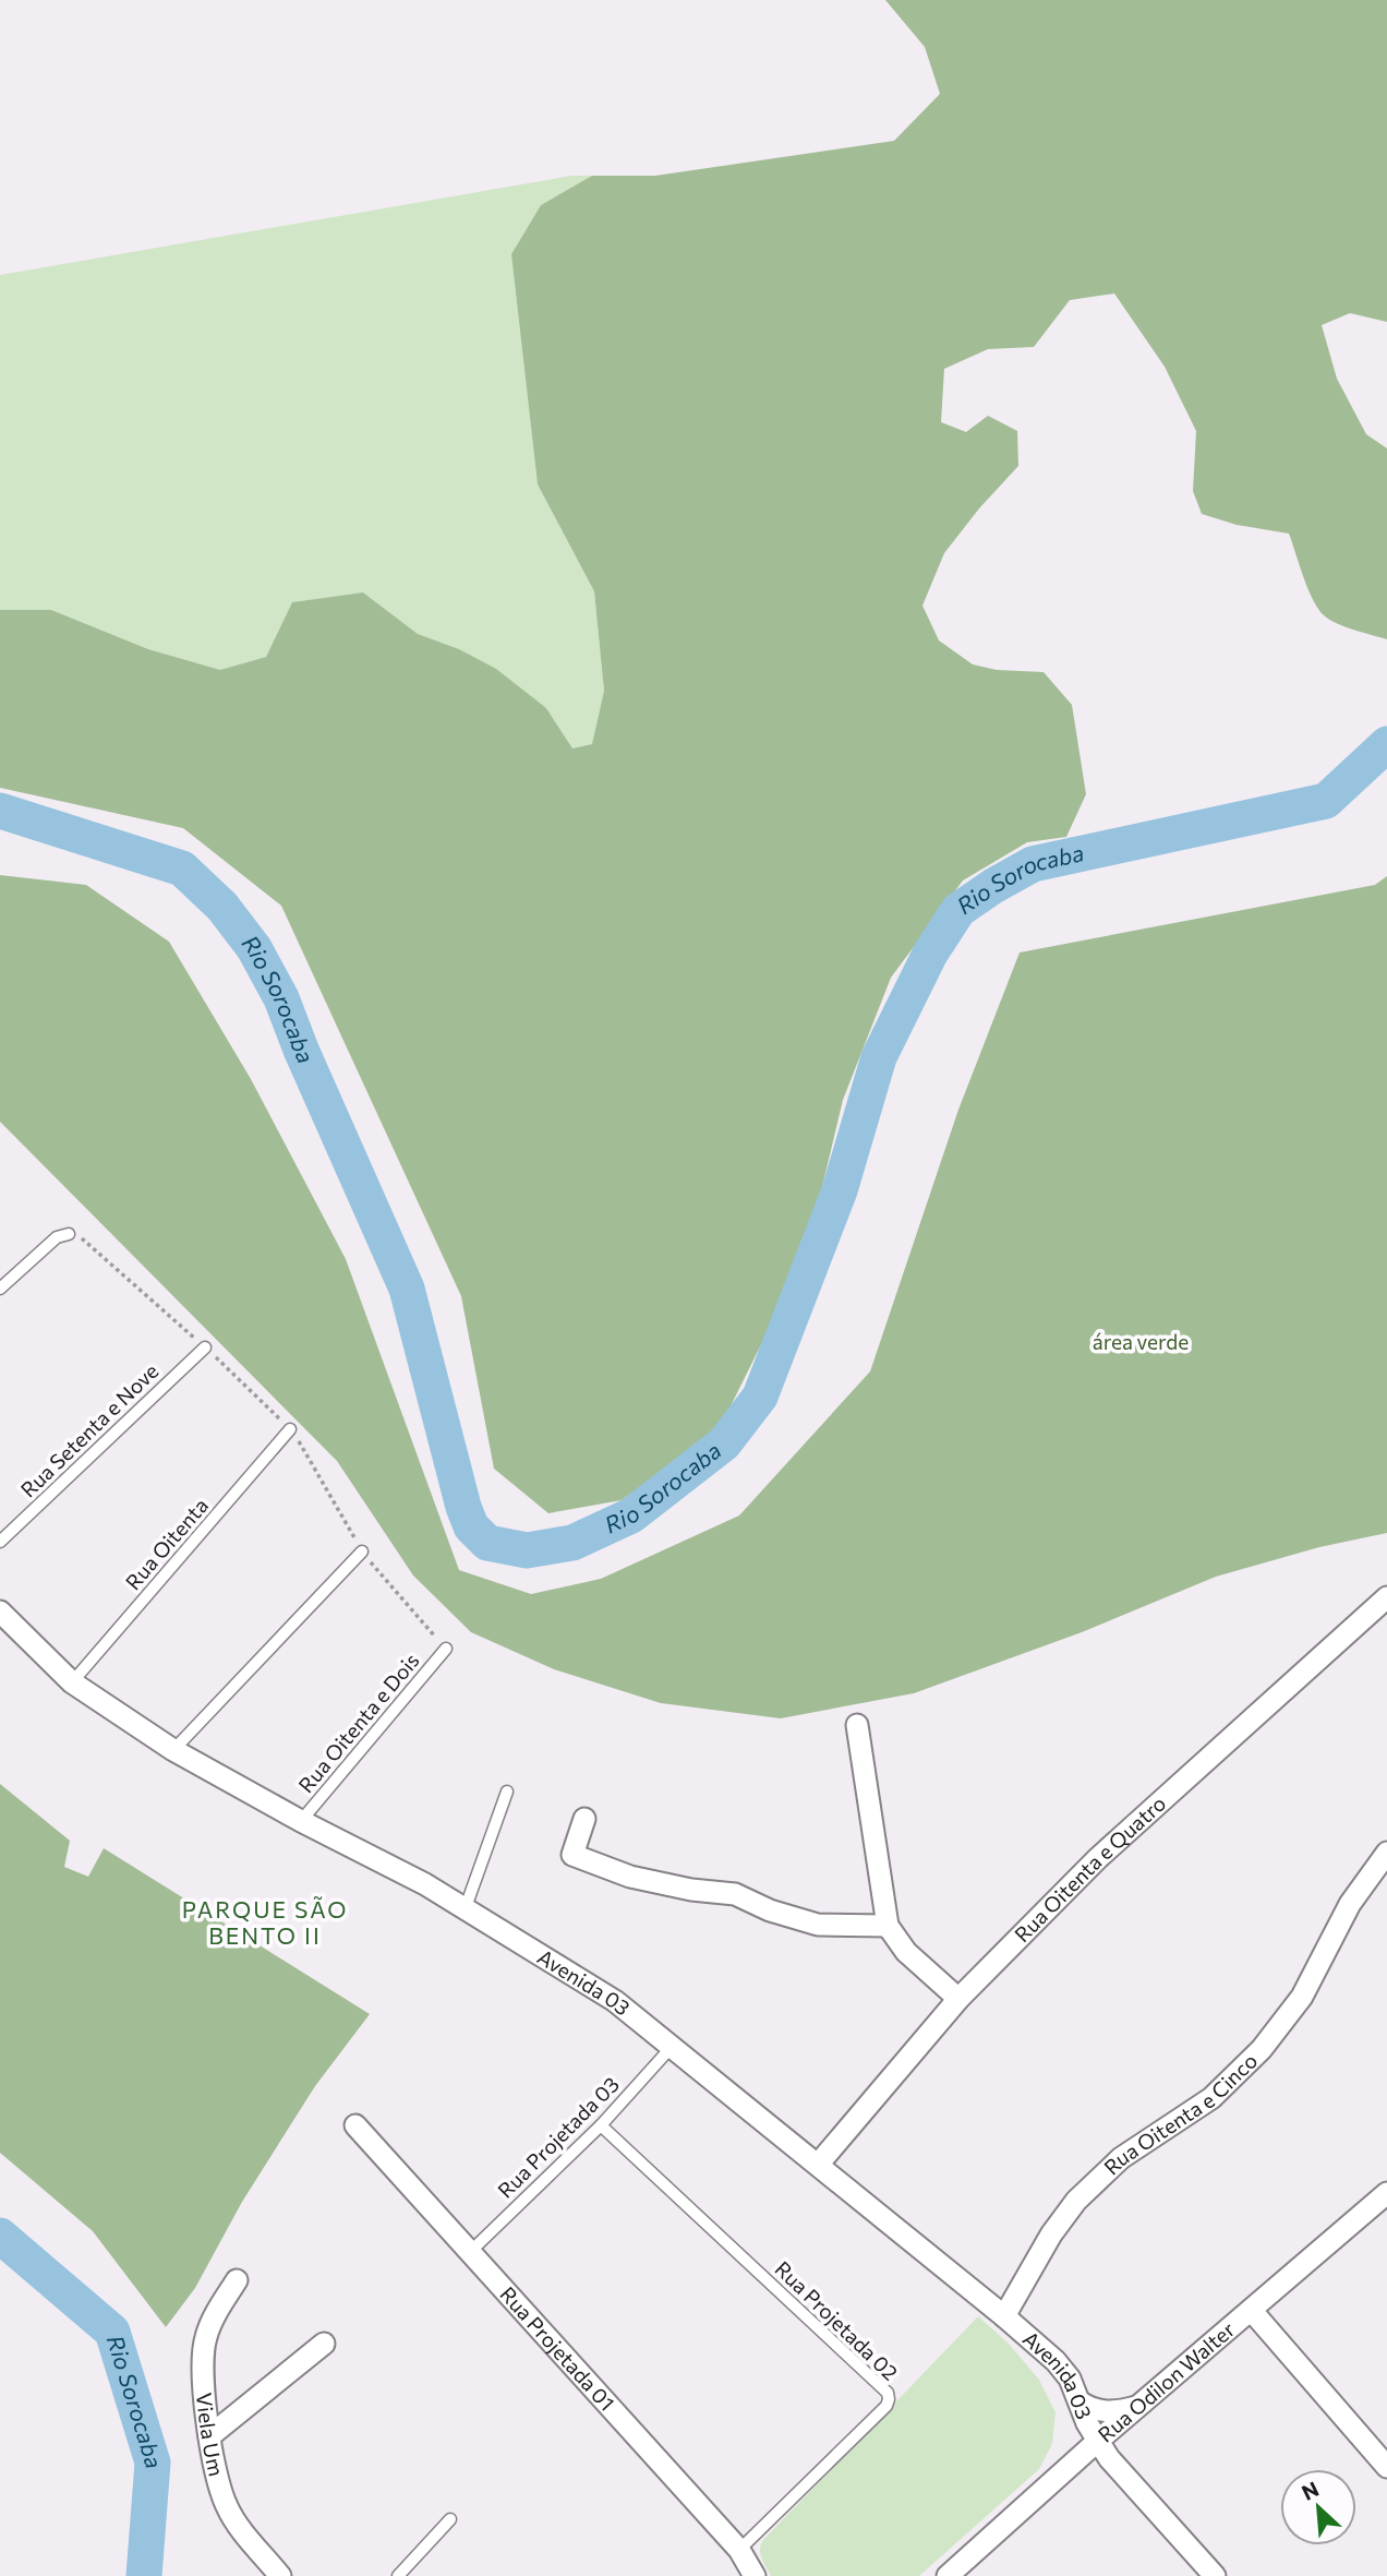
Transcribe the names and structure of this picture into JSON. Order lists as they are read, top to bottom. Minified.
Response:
{"streets":{"street":["Rua Oitenta e Quatro","Avenida 03","Rua Oitenta e Cinco","Rua Projetada 01","Rua Odilon Walter","Viela Um"],"lane":["Rua Setenta e Nove","Rua Oitenta","Rua Oitenta e Dois","Rua Projetada 03","Rua Projetada 02"]},"crossings":[["Rua Oitenta","Avenida 03"],["Rua Oitenta e Dois","Avenida 03"],["Rua Oitenta e Quatro","Avenida 03"],["Avenida 03","Rua Oitenta e Cinco"],["Avenida 03","Rua Projetada 03"],["Avenida 03","Rua Odilon Walter"],["Rua Projetada 03","Rua Projetada 02"],["Rua Projetada 03","Rua Projetada 01"],["Rua Projetada 02","Rua Projetada 01"]],"districts":["PARQUE SÃO BENTO II"],"water":["Rio Sorocaba"],"parks":["área verde"],"north":"top left"}
